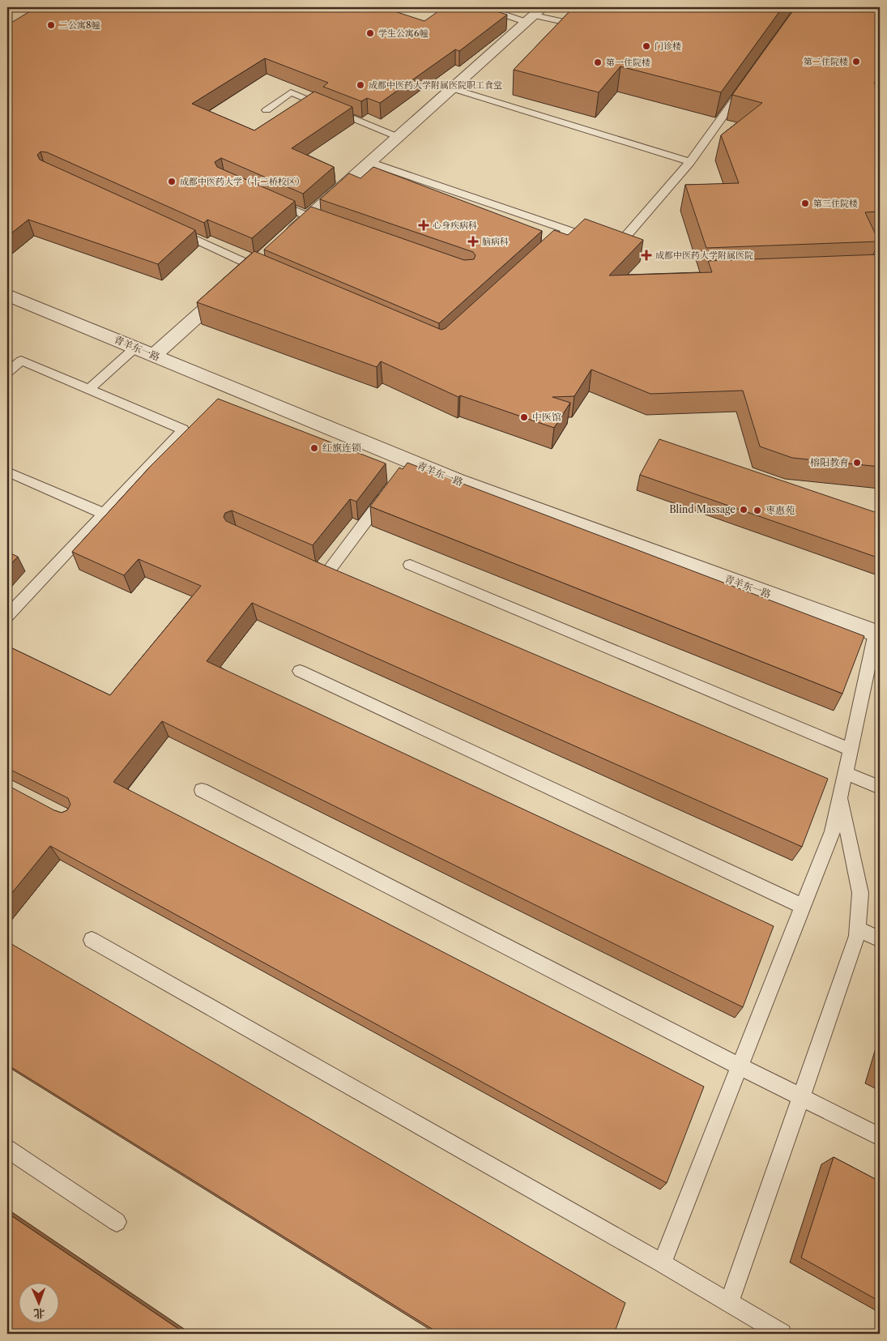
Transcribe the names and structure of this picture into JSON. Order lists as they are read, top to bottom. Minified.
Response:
{"streets":{"street":["青羊东一路"]},"places":{"other":["二公寓8幢","学生公寓6幢","门诊楼","第二住院楼","第一住院楼","成都中医药大学附属医院职工食堂","成都中医药大学（十二桥校区）","第三住院楼","中医馆","红旗连锁","榕阳教育","Blind Massage","枣惠苑"],"health":["心身疾病科","脑病科","成都中医药大学附属医院"]},"north":"bottom"}
